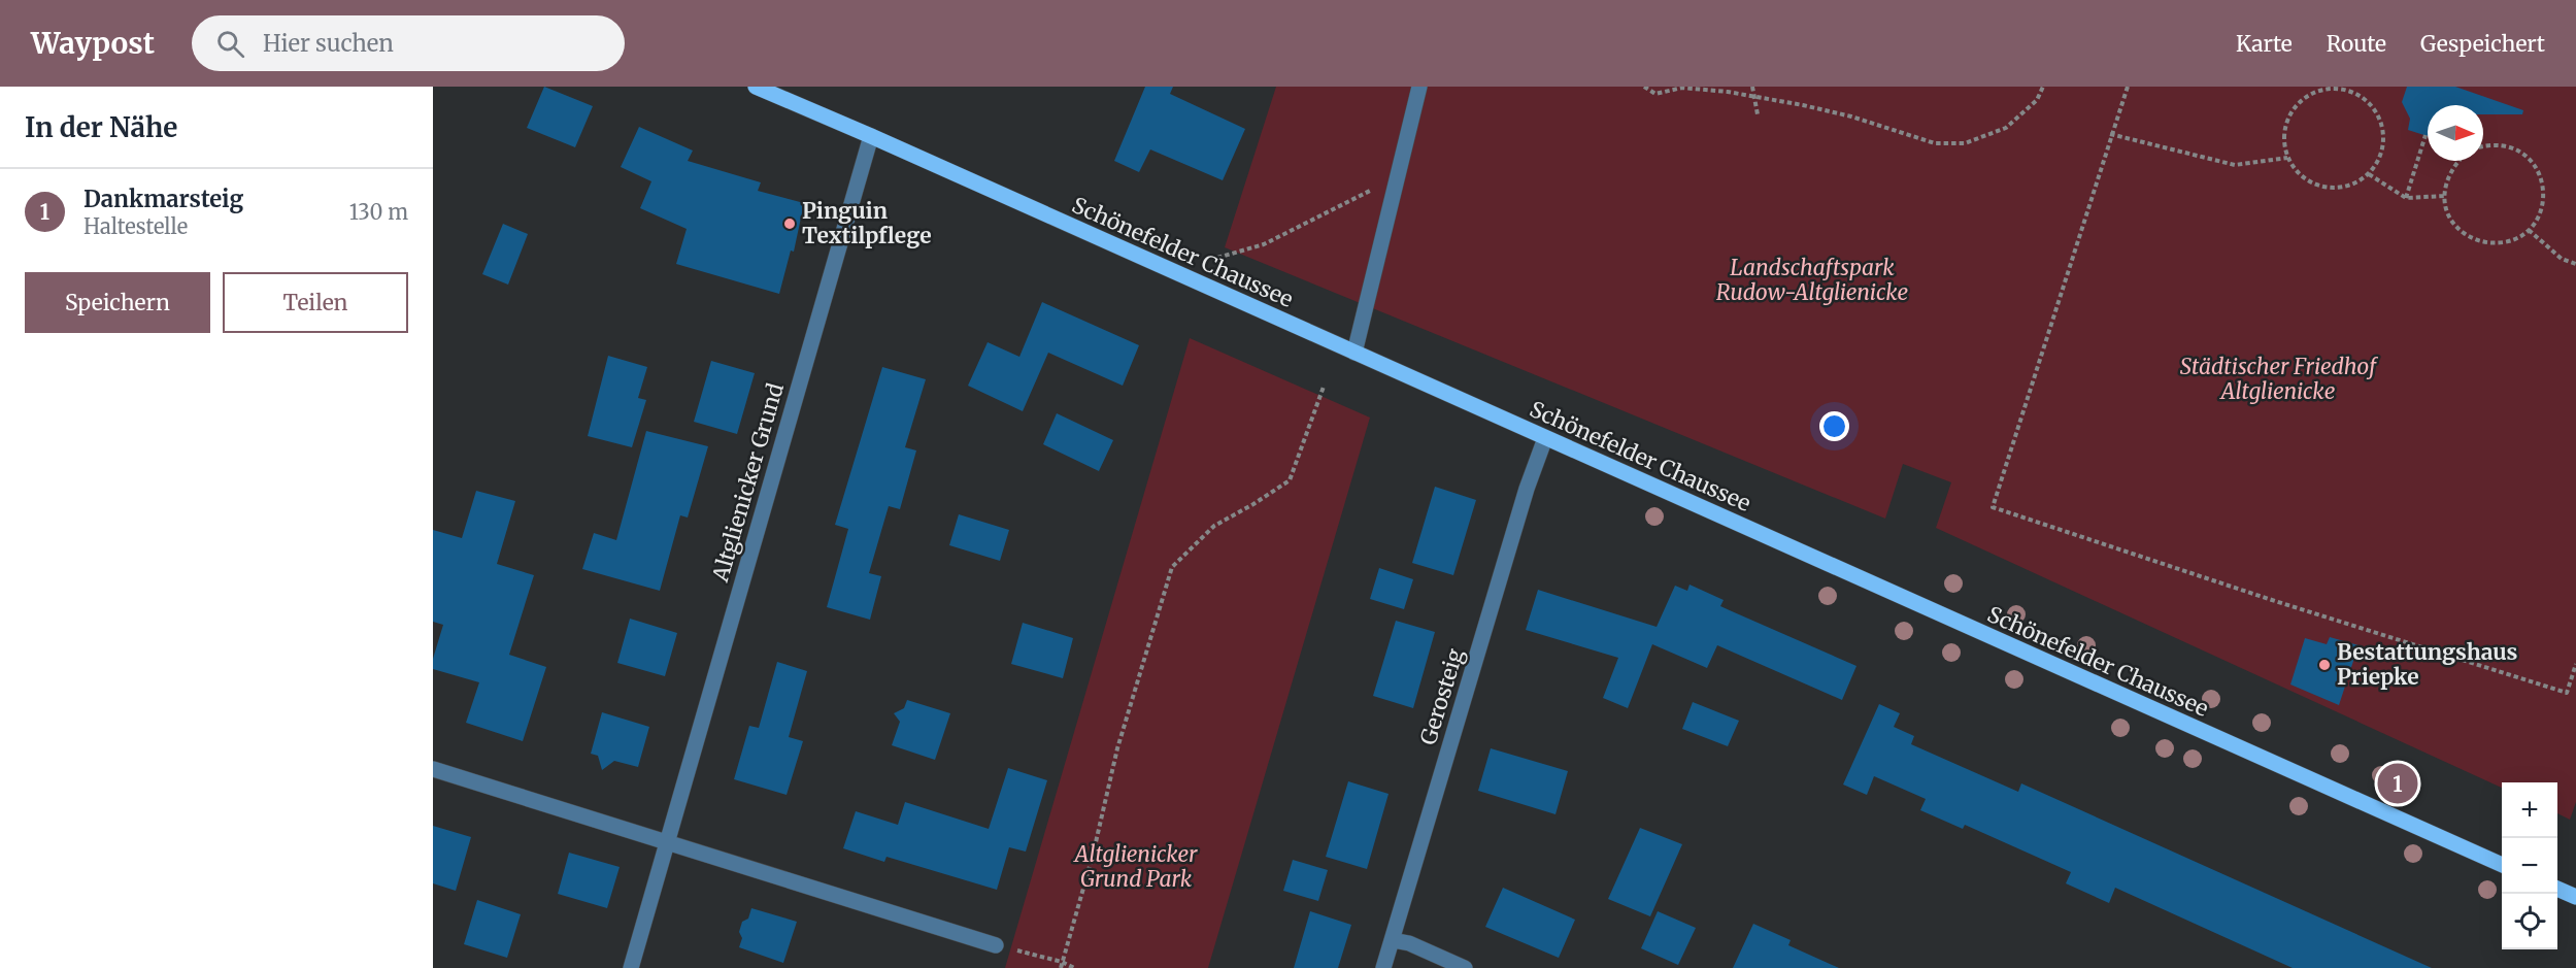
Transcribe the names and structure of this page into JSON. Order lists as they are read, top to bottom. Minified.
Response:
{"streets":{"main road":["Schönefelder Chaussee"],"street":["Altglienicker Grund","Gerosteig"]},"crossings":[["Schönefelder Chaussee","Altglienicker Grund"],["Schönefelder Chaussee","Gerosteig"]],"parks":["Landschaftspark Rudow-Altglienicke","Städtischer Friedhof Altglienicke","Altglienicker Grund Park"],"places":["Pinguin Textilpflege","Bestattungshaus Priepke"],"north":"right","page":{"header":"Waypost","search":"Hier suchen","nav":["Karte","Route","Gespeichert"],"heading":"In der Nähe","list":[{"mark":"1","name":"Dankmarsteig","note":"Haltestelle","value":"130 m"}],"buttons":["Speichern","Teilen"],"pins":"1","map_buttons":["+","−"]}}
